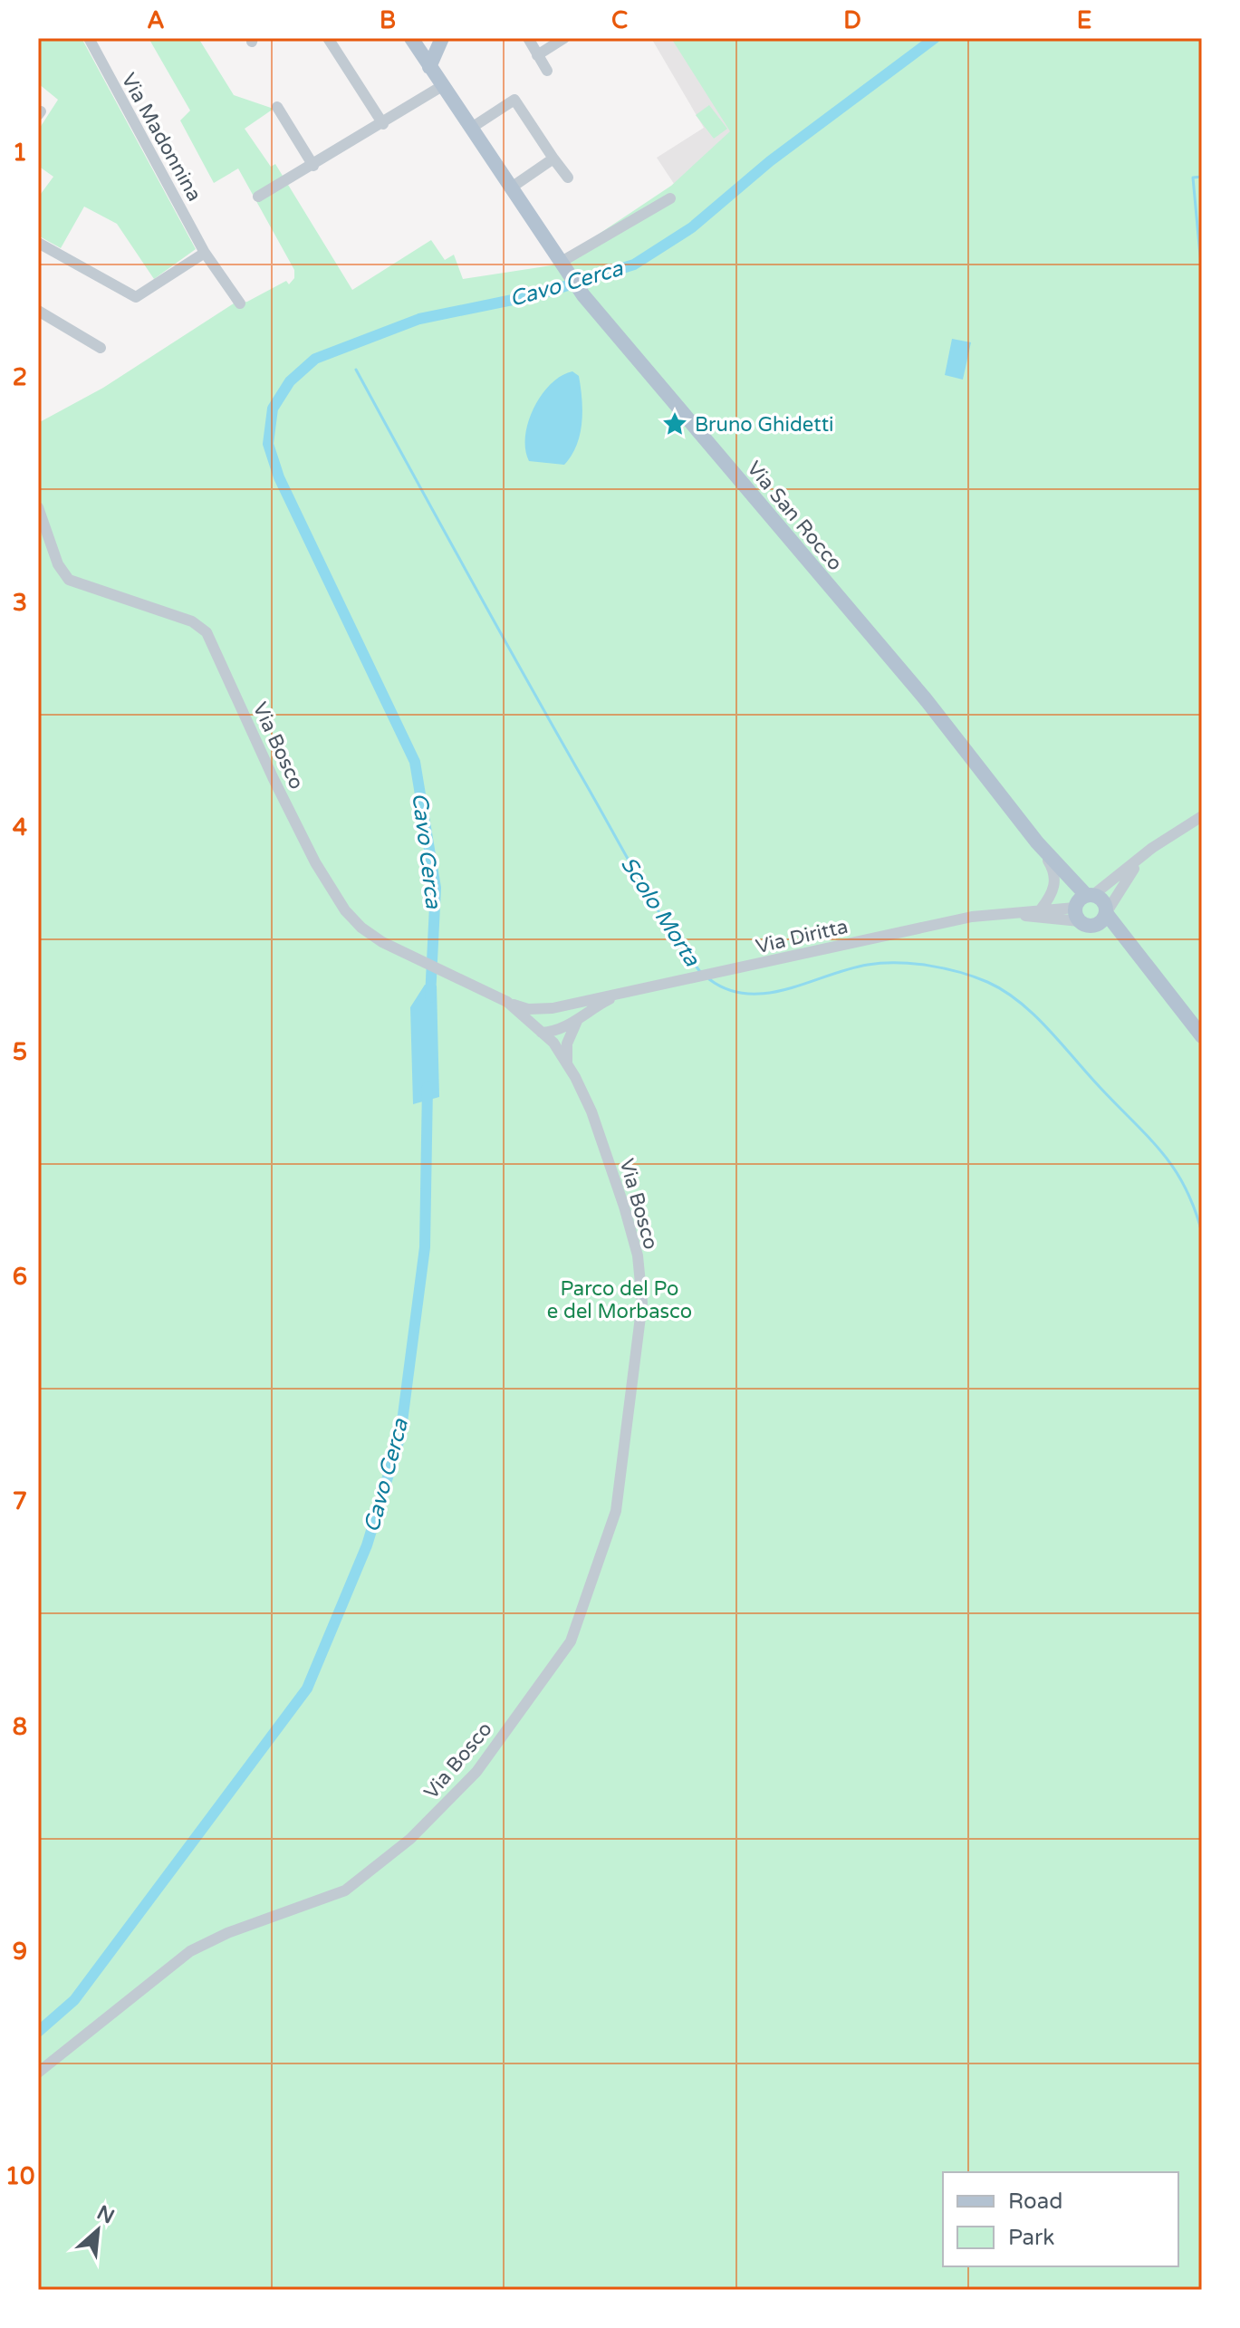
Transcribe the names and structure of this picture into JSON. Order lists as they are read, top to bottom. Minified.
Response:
{"streets":{"main road":["Via San Rocco"],"street":["Via Madonnina","Via Bosco","Via Diritta"]},"crossings":[["Via San Rocco","Via Diritta"],["Via Bosco","Via Diritta"]],"water":["Cavo Cerca","Scolo Morta"],"parks":["Parco del Po e del Morbasco"],"places":{"place":["Bruno Ghidetti"]},"legend":["Road","Park"],"north":"top right","grid":{"columns":["A","B","C","D","E"],"rows":["1","2","3","4","5","6","7","8","9","10"]}}
